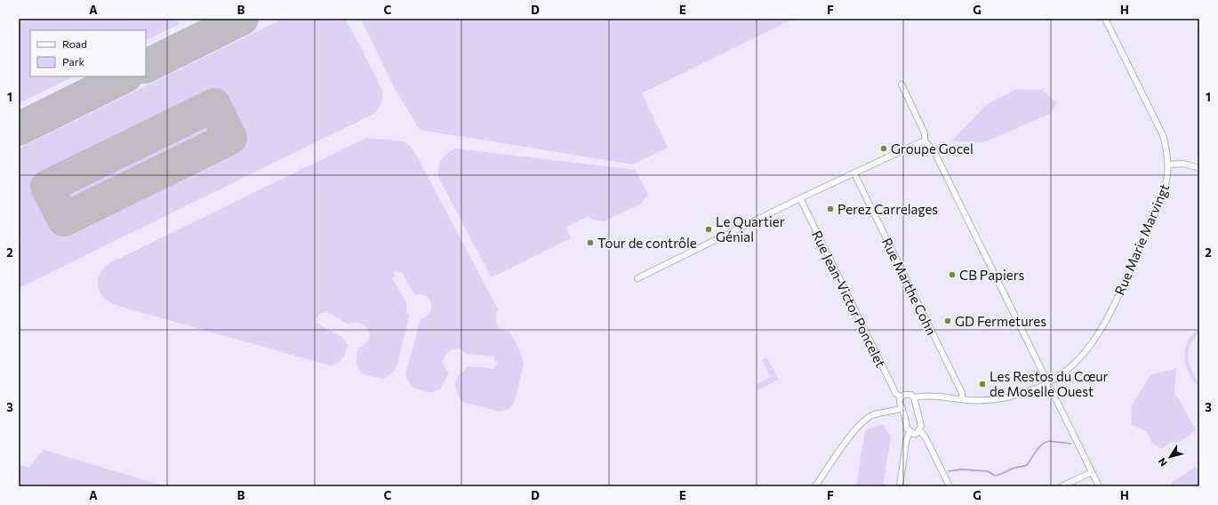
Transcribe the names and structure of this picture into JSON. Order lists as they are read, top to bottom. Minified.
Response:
{"streets":{"street":["Rue Marie Marvingt","Rue Marthe Cohn","Rue Jean-Victor Poncelet"]},"places":["Groupe Gocel","Perez Carrelages","Le Quartier Génial","Tour de contrôle","CB Papiers","GD Fermetures","Les Restos du Cœur de Moselle Ouest"],"legend":["Road","Park"],"north":"bottom left","grid":{"columns":["A","B","C","D","E","F","G","H"],"rows":["1","2","3"]}}
